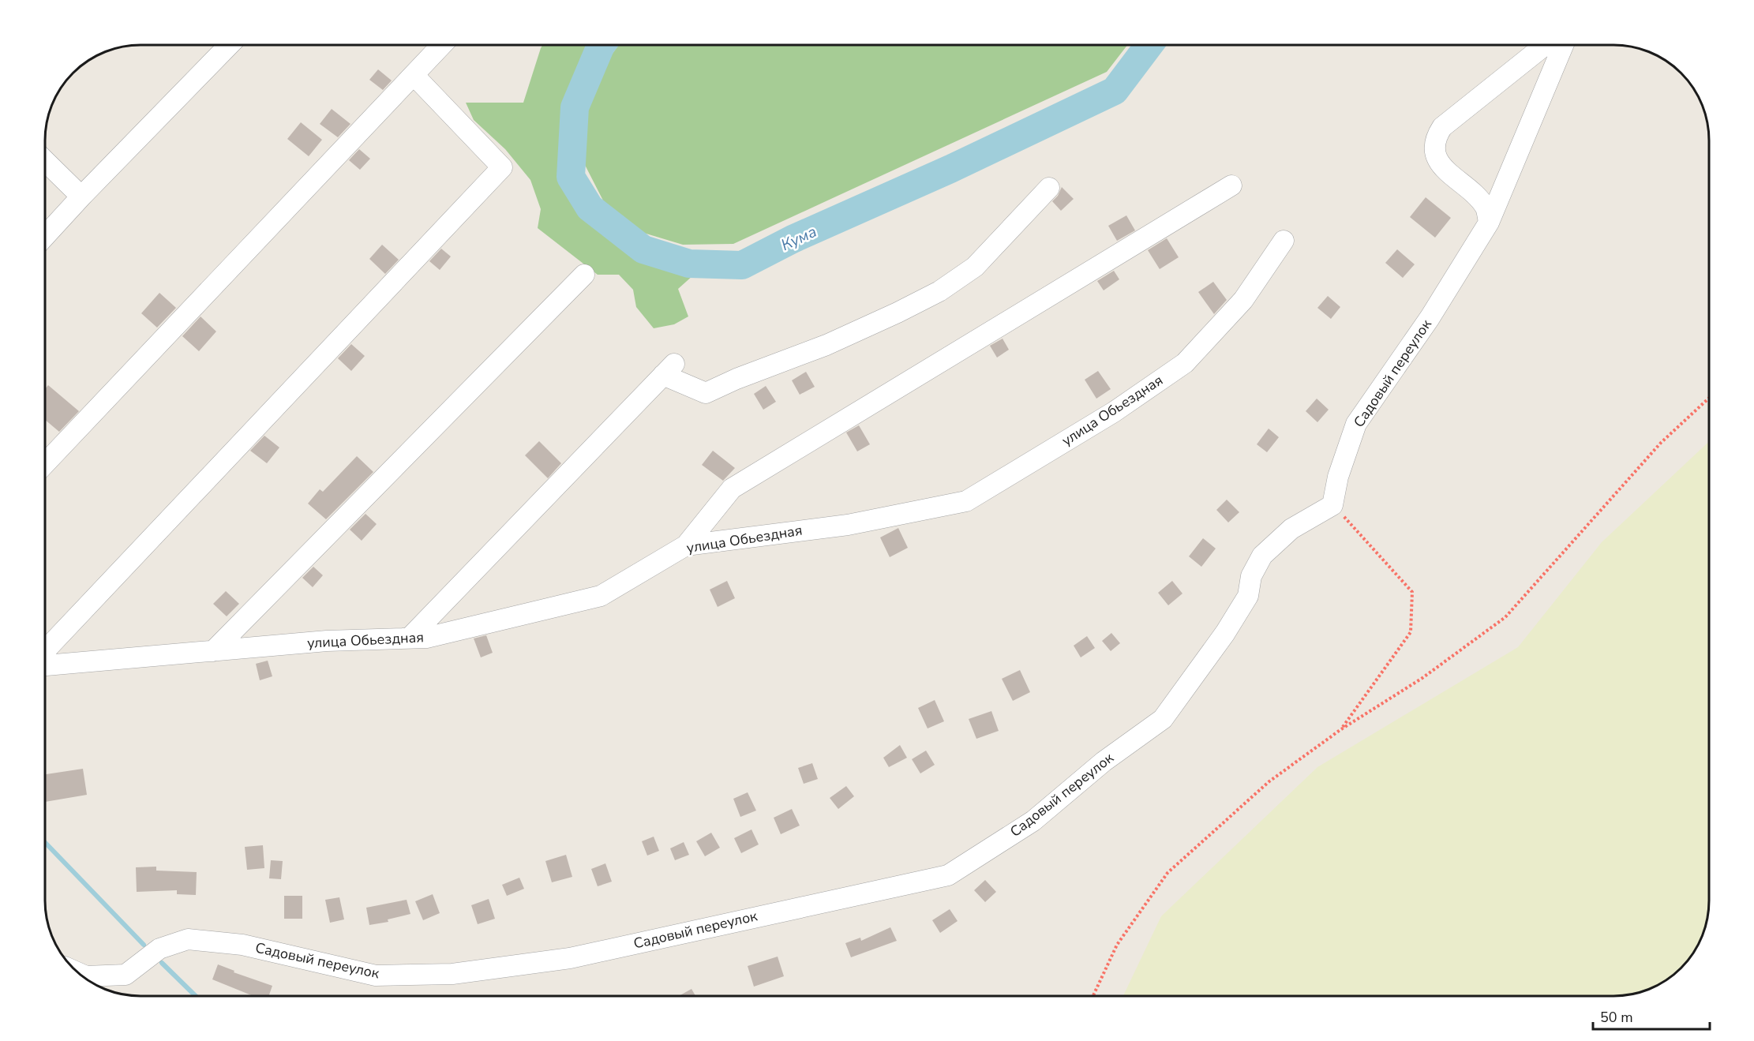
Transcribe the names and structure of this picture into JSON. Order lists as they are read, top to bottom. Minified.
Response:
{"streets":{"street":["Садовый переулок","улица Обьездная"]},"water":["Кума"],"scale_bar":"50 m"}
